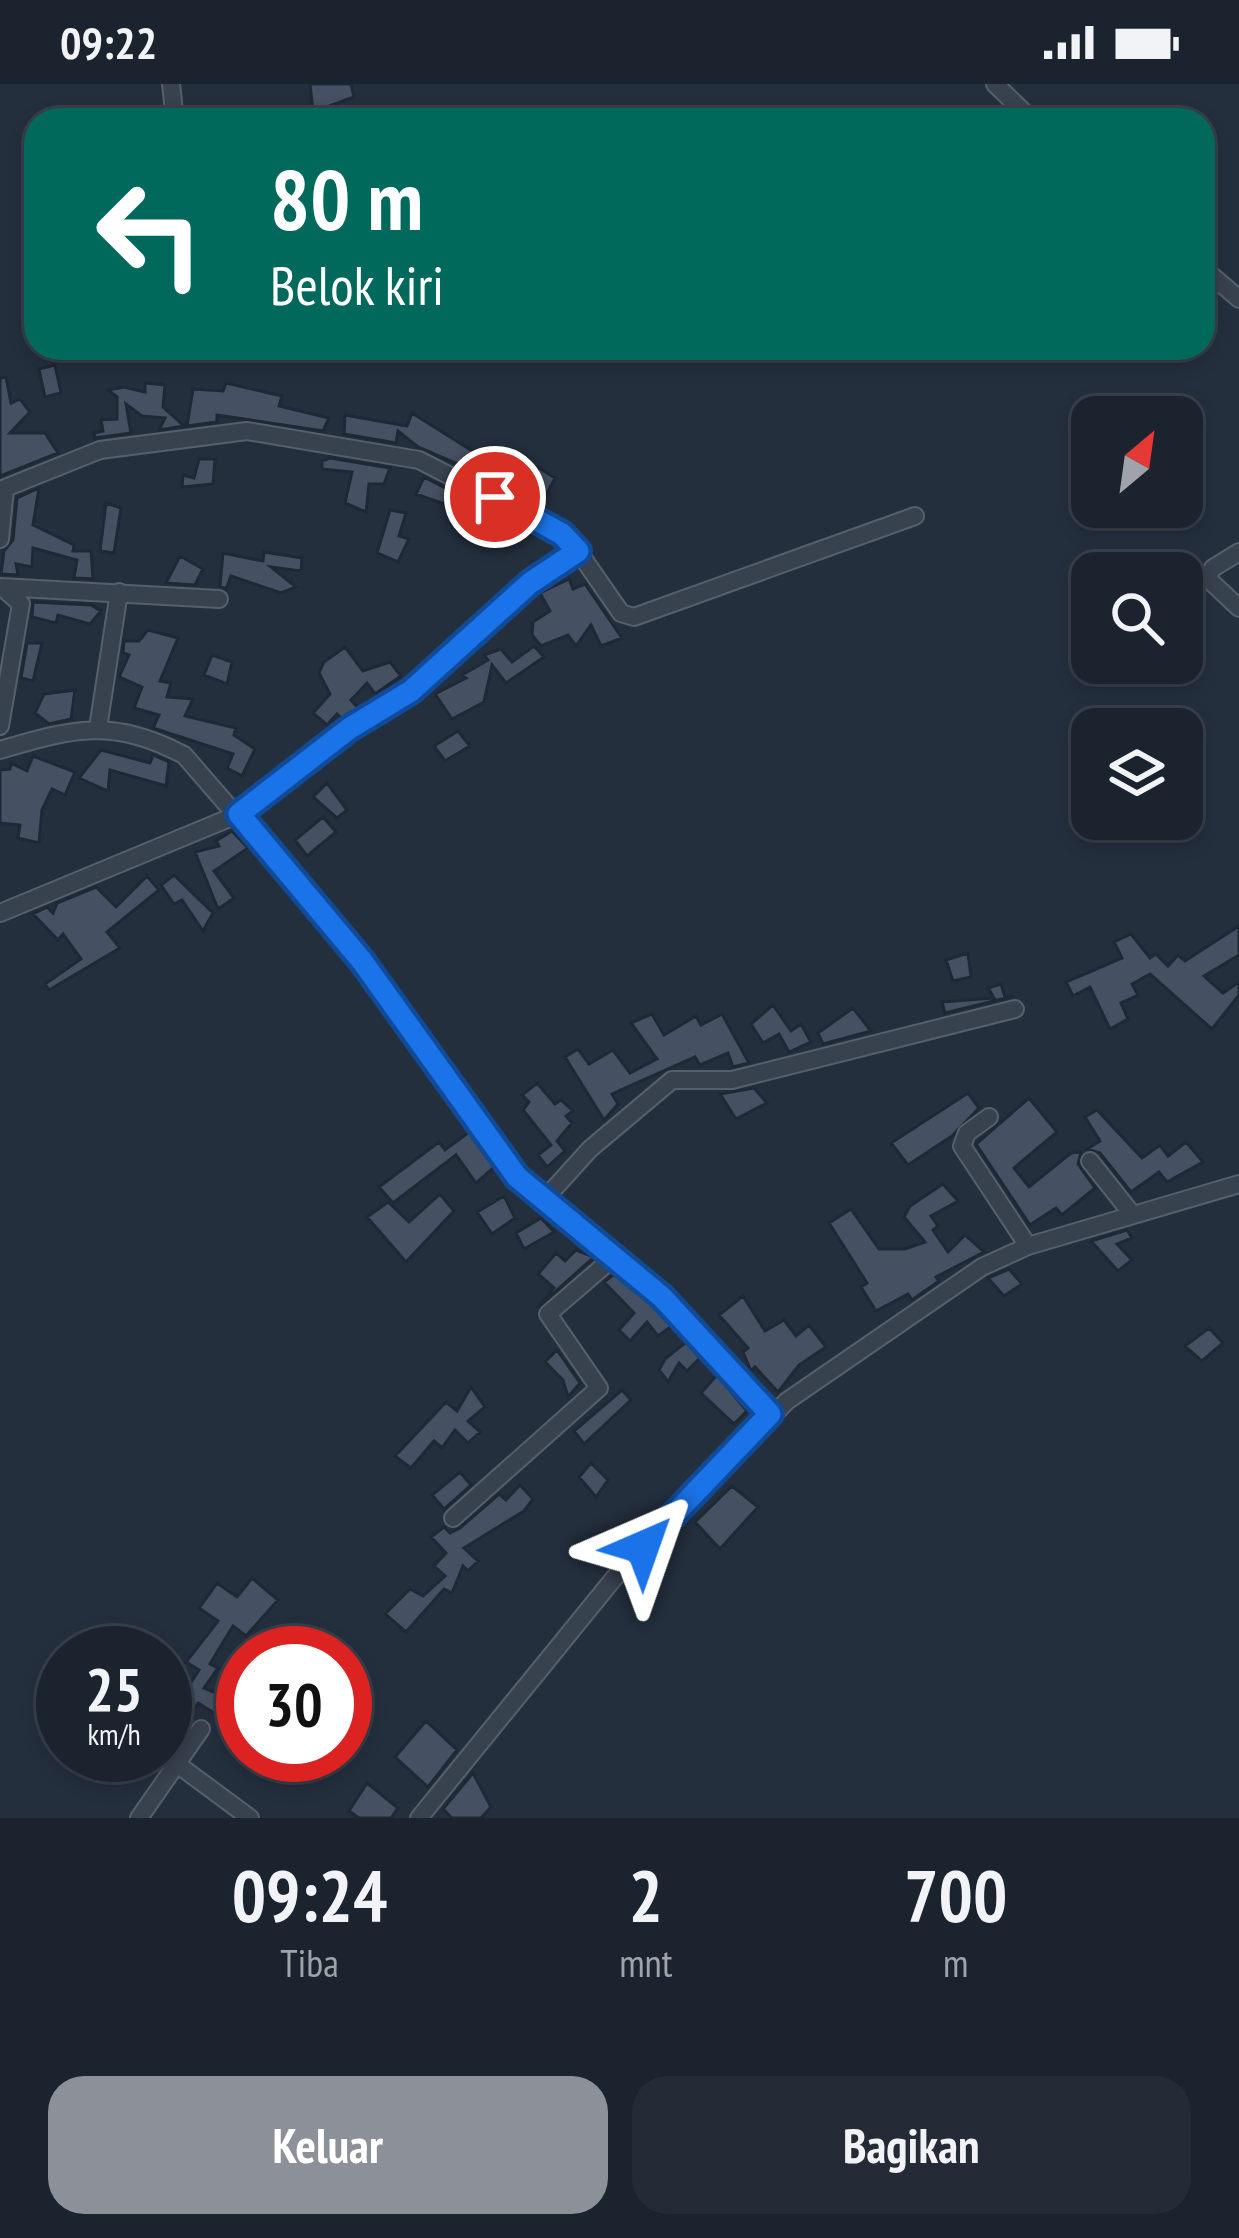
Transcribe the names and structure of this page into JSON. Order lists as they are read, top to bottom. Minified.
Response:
{"north":"top right","page":{"status":"09:22","turn":["80 m","Belok kiri"],"speed":"25 km/h","limit":"30","eta":["09:24","Tiba","2","mnt","700","m"],"buttons":["Keluar","Bagikan"]}}
